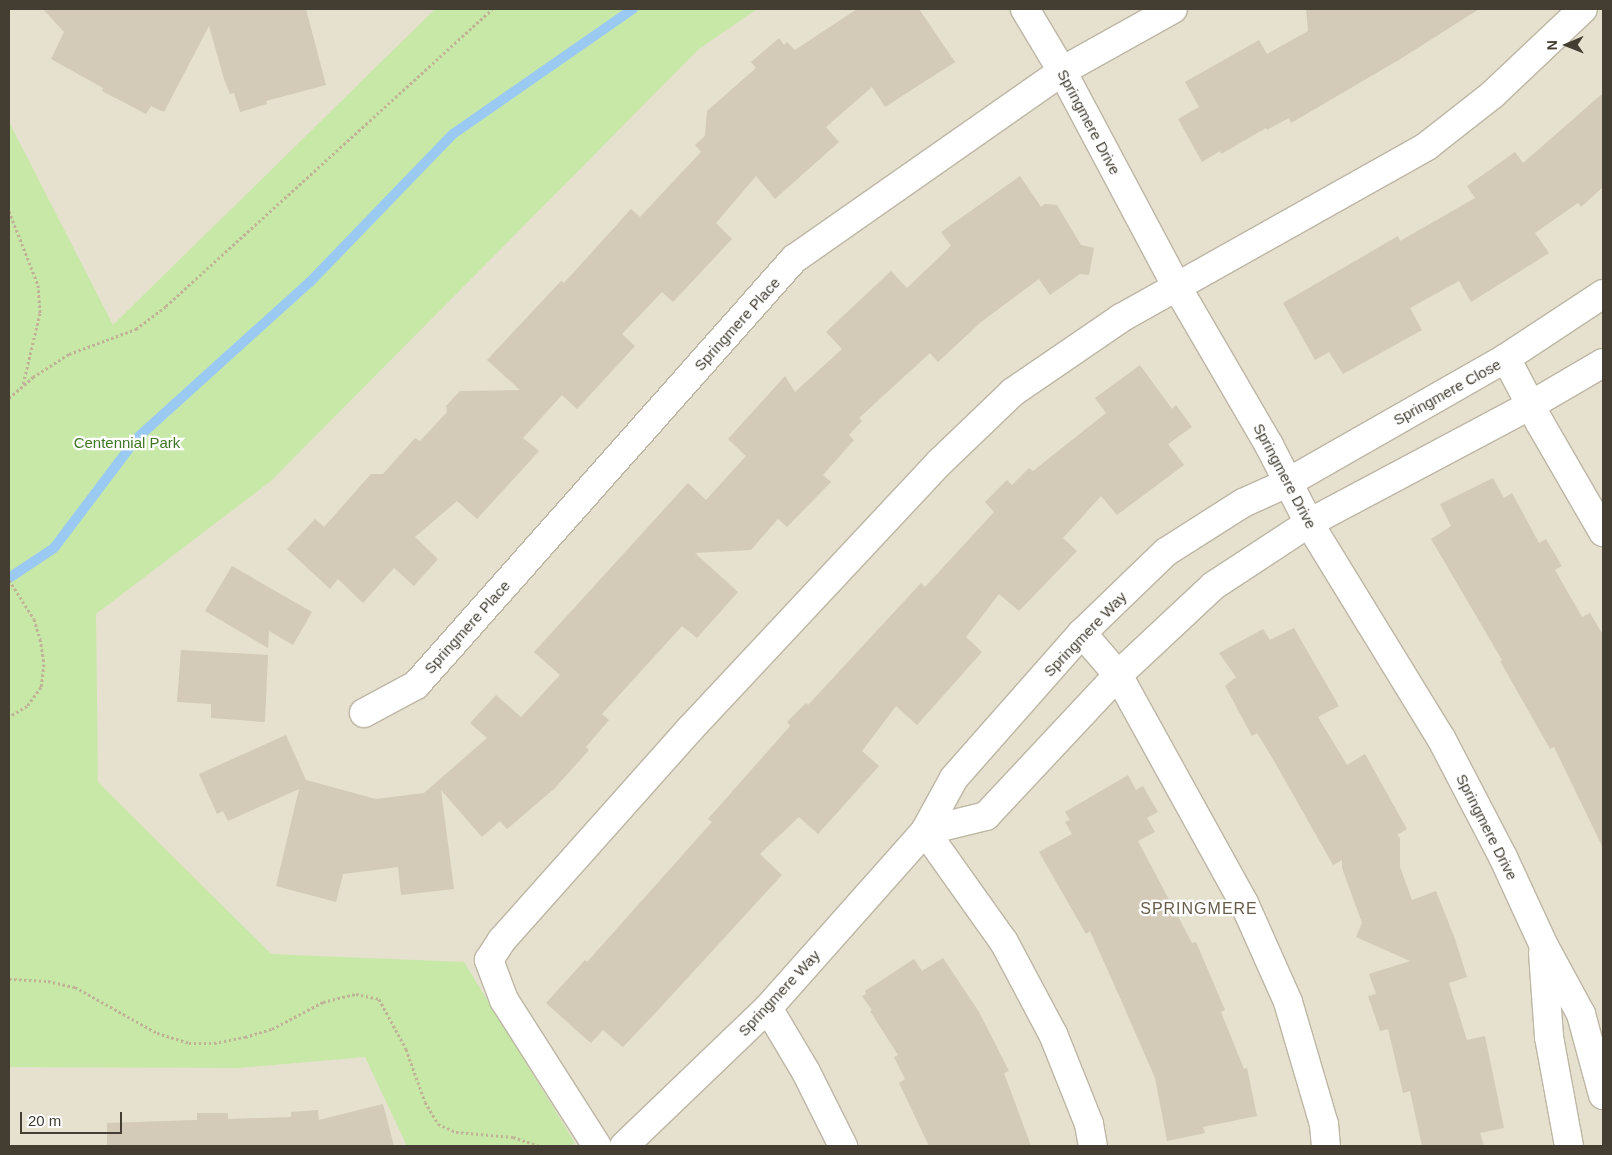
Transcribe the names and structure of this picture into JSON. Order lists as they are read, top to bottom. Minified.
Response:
{"streets":{"street":["Springmere Drive","Springmere Place","Springmere Close","Springmere Way"]},"crossings":[["Springmere Drive","Springmere Place"],["Springmere Drive","Springmere Close"],["Springmere Drive","Springmere Way"],["Springmere Close","Springmere Way"]],"districts":["SPRINGMERE"],"parks":["Centennial Park"],"scale_bar":"20 m","north":"left"}
